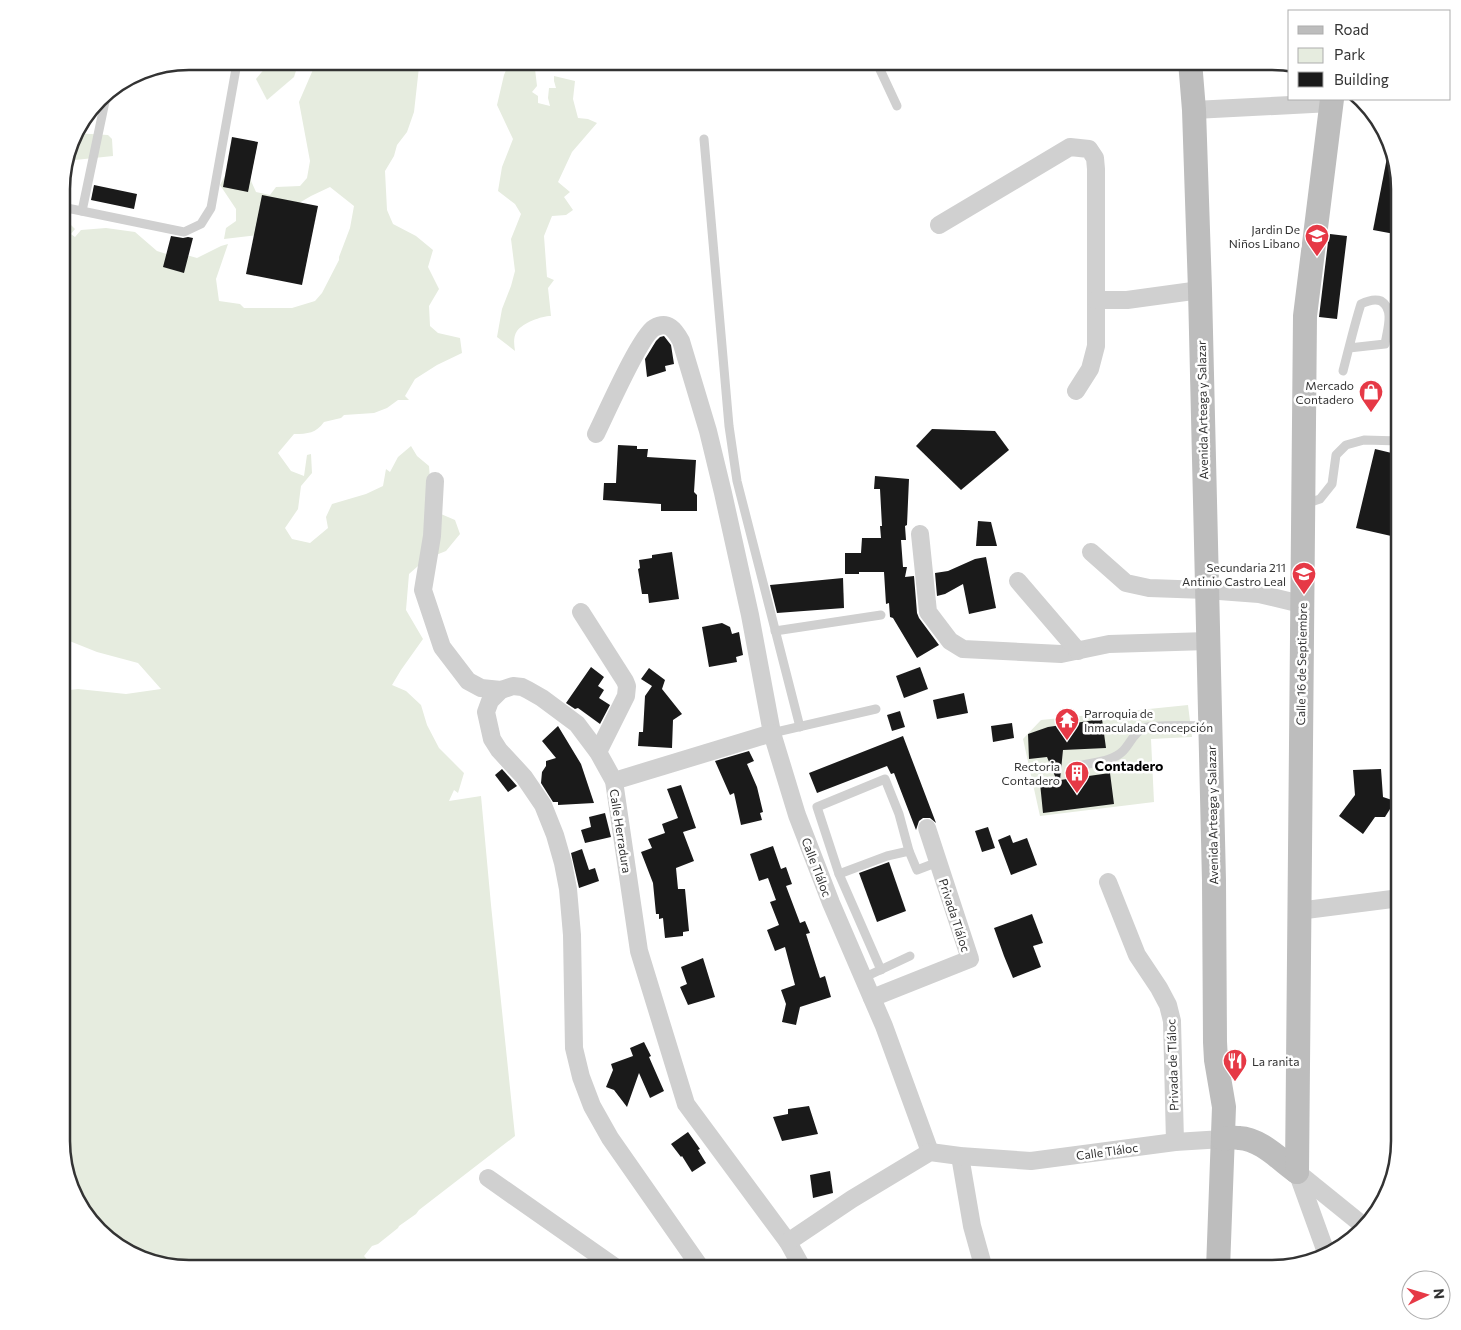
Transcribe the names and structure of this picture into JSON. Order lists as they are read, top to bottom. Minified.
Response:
{"streets":{"street":["Avenida Arteaga y Salazar","Calle 16 de Septiembre","Calle Herradura","Calle Tláloc","Privada Tláloc","Privada de Tláloc"]},"crossings":[["Avenida Arteaga y Salazar","Calle Tláloc"],["Calle Tláloc","Privada Tláloc"],["Calle Tláloc","Privada de Tláloc"]],"districts":["Contadero"],"places":{"school or university":["Jardin De Niños Libano","Secundaria 211 Antinio Castro Leal"],"shop":["Mercado Contadero"],"temple":["Parroquia de Inmaculada Concepción"],"building":["Rectoria Contadero"],"restaurant":["La ranita"]},"legend":["Road","Park","Building"],"north":"right"}
